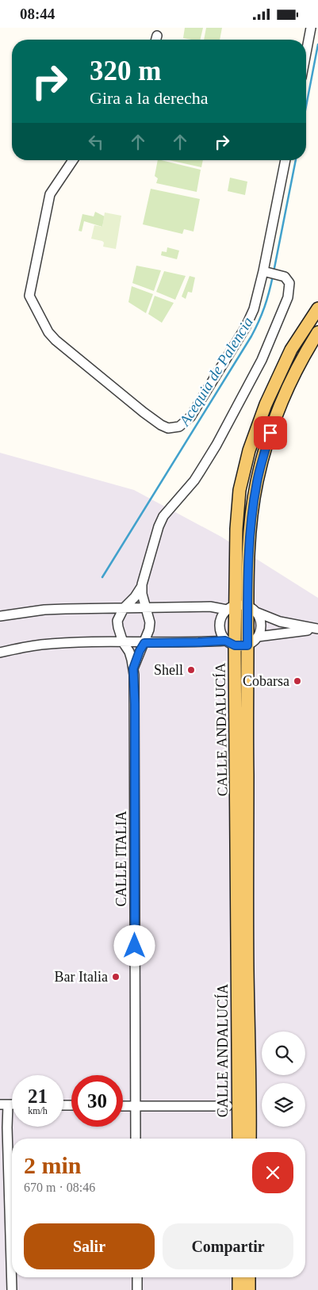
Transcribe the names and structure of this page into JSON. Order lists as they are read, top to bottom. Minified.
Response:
{"streets":{"main road":["CALLE ANDALUCÍA"],"street":["CALLE ITALIA"]},"water":["Acequia de Palencia"],"places":["Shell","Cobarsa","Bar Italia"],"page":{"status":"08:44","turn":["320 m","Gira a la derecha"],"speed":"21 km/h","limit":"30","heading":["2 min","670 m · 08:46"],"buttons":["Salir","Compartir"]}}
